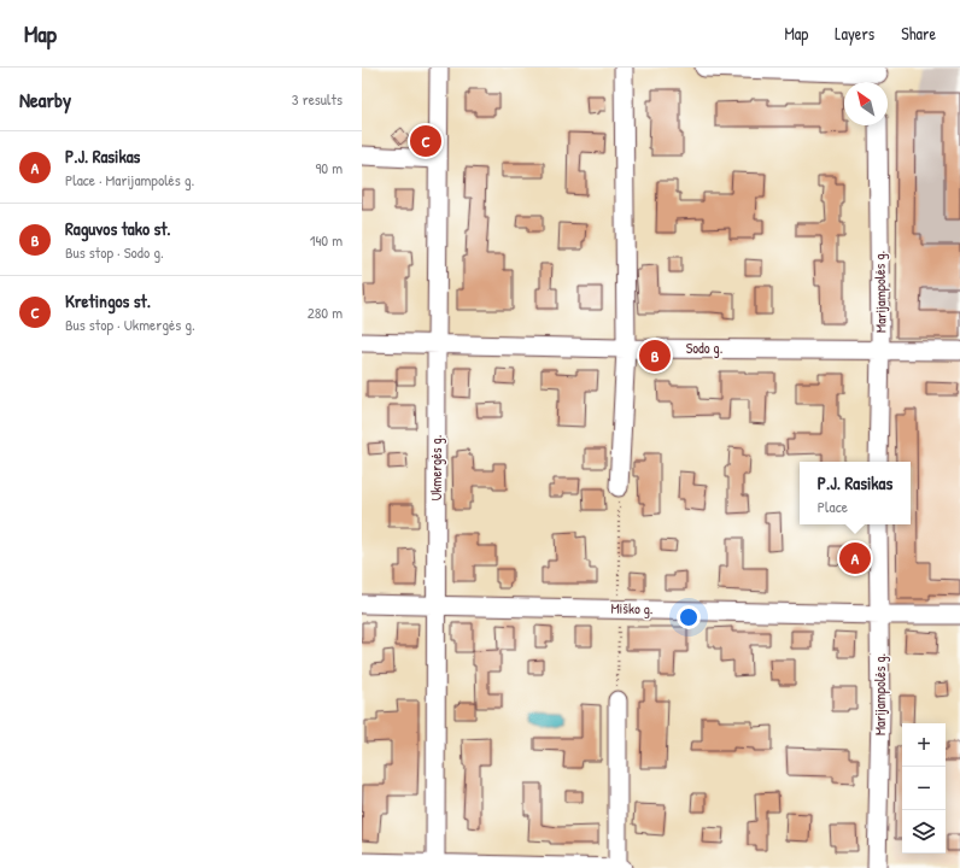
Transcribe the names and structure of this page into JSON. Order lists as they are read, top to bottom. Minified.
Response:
{"streets":{"street":["Marijampolės g.","Sodo g.","Ukmergės g.","Miško g."]},"crossings":[["Marijampolės g.","Sodo g."],["Marijampolės g.","Miško g."],["Sodo g.","Ukmergės g."],["Ukmergės g.","Miško g."]],"north":"top left","page":{"header":"Map","nav":["Map","Layers","Share"],"heading":["Nearby","3 results"],"pins":["C","B","A"],"list":[{"mark":"A","name":"P.J. Rasikas","note":"Place · Marijampolės g.","value":"90 m"},{"mark":"B","name":"Raguvos tako st.","note":"Bus stop · Sodo g.","value":"140 m"},{"mark":"C","name":"Kretingos st.","note":"Bus stop · Ukmergės g.","value":"280 m"}],"popup":["P.J. Rasikas","Place"],"map_buttons":["+","−"]}}
